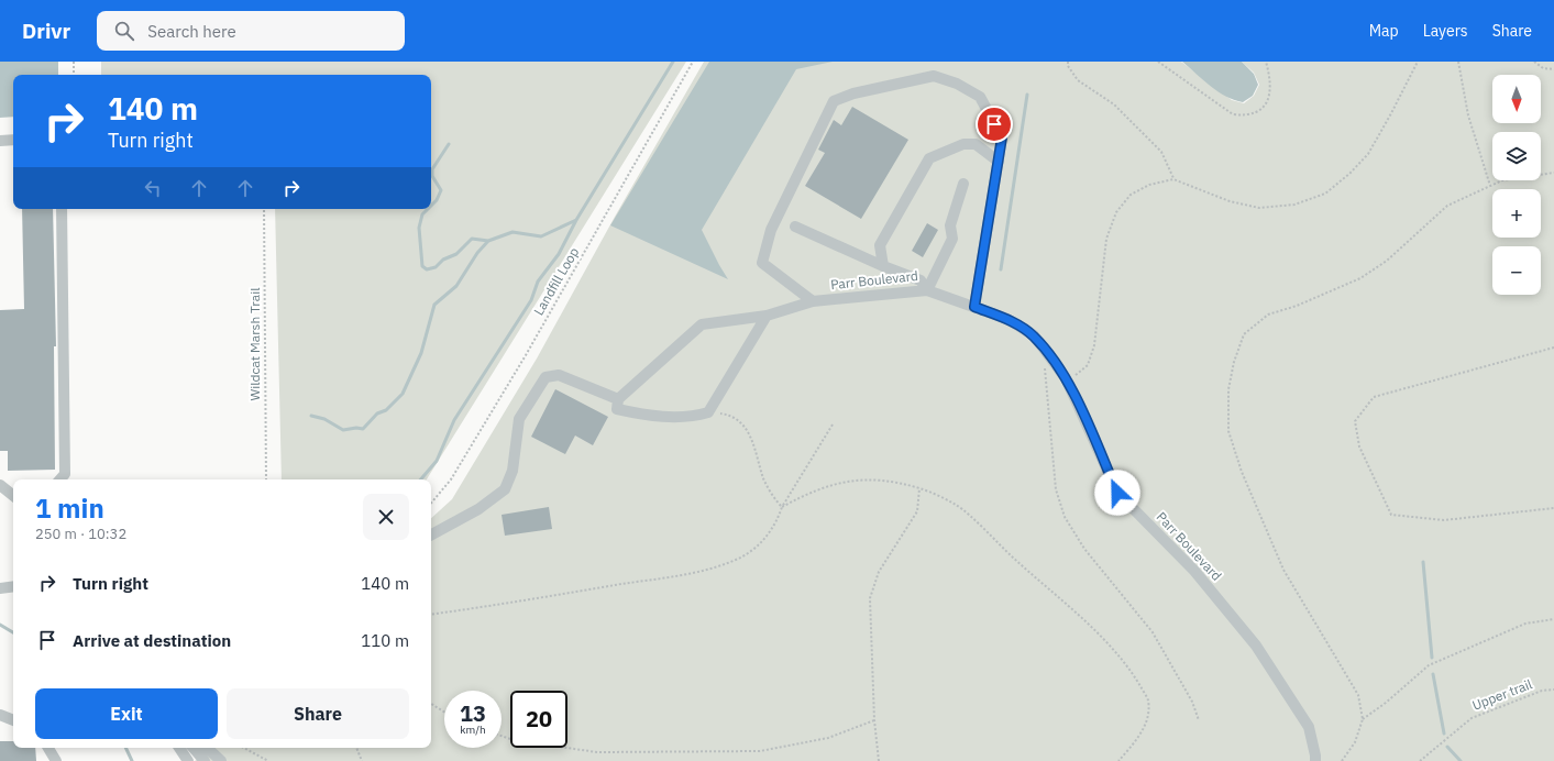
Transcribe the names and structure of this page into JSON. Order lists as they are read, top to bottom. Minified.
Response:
{"streets":{"lane":["Parr Boulevard"],"path":["Landfill Loop","Wildcat Marsh Trail","Upper trail"]},"north":"bottom","page":{"header":"Drivr","search":"Search here","nav":["Map","Layers","Share"],"map_buttons":["+","−"],"turn":["140 m","Turn right"],"heading":["1 min","250 m · 10:32"],"list":[{"name":"Turn right","value":"140 m"},{"name":"Arrive at destination","value":"110 m"}],"buttons":["Exit","Share"],"speed":"13 km/h","limit":"20"}}
